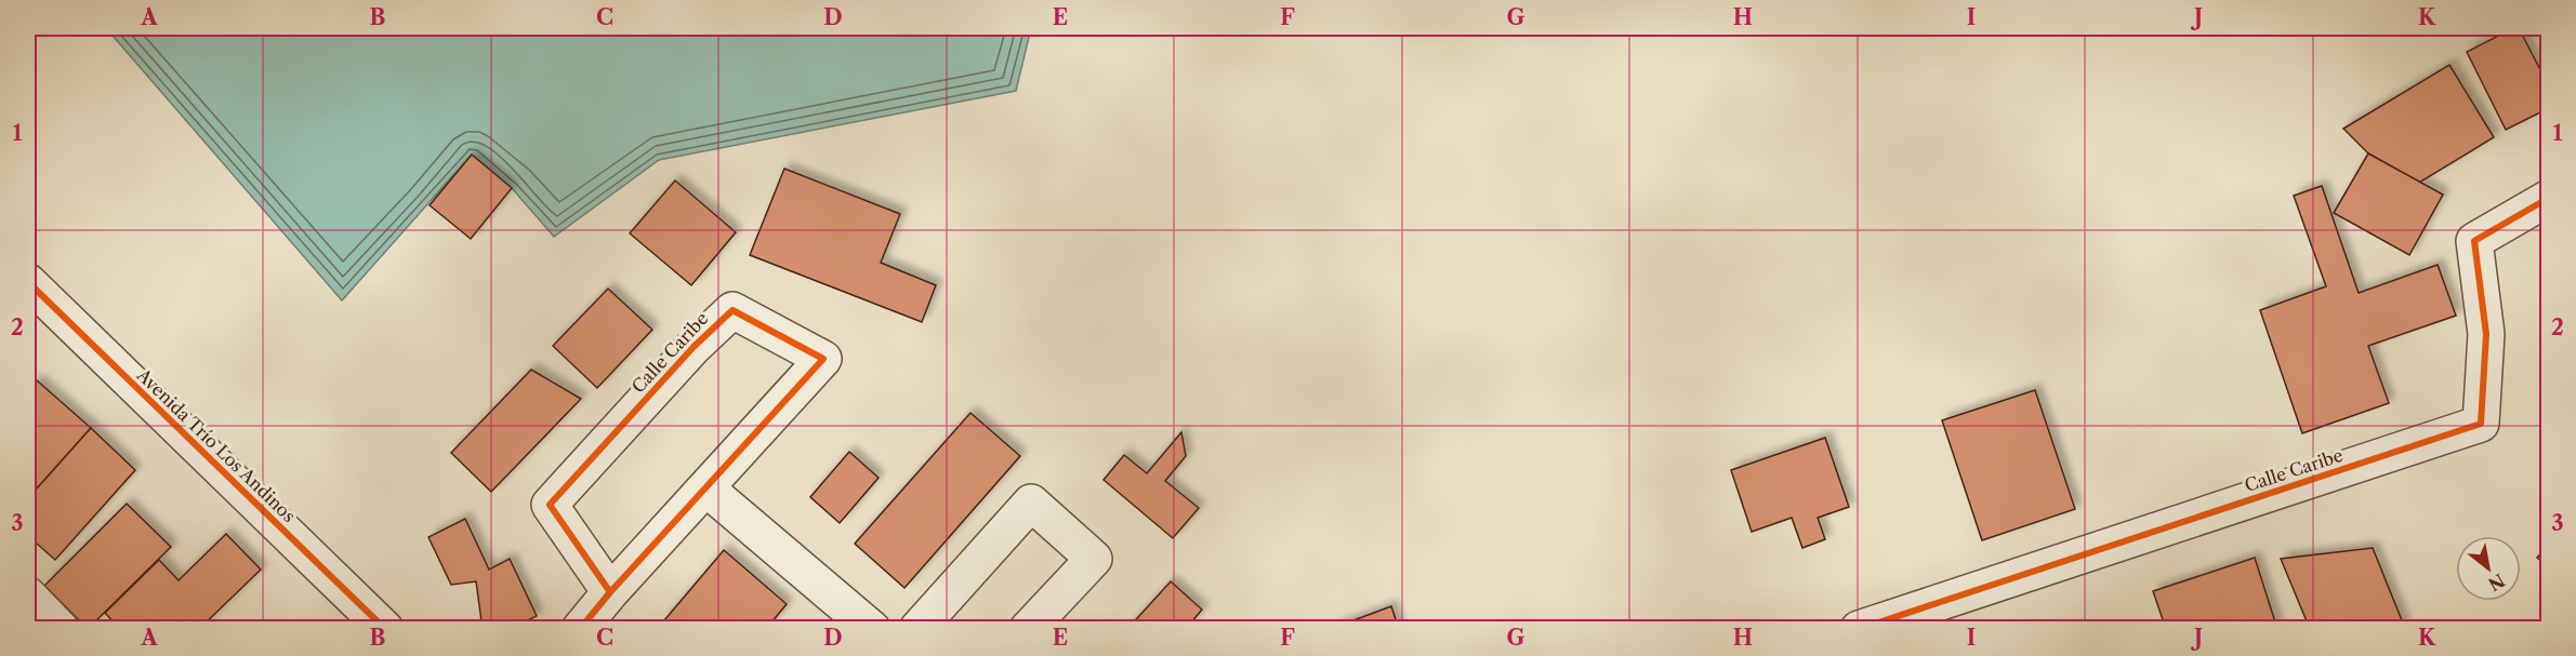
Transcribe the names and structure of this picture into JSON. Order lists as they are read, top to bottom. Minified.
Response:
{"streets":{"street":["Calle Caribe","Avenida Trío Los Andinos"]},"north":"bottom right","grid":{"columns":["A","B","C","D","E","F","G","H","I","J","K"],"rows":["1","2","3"]}}
